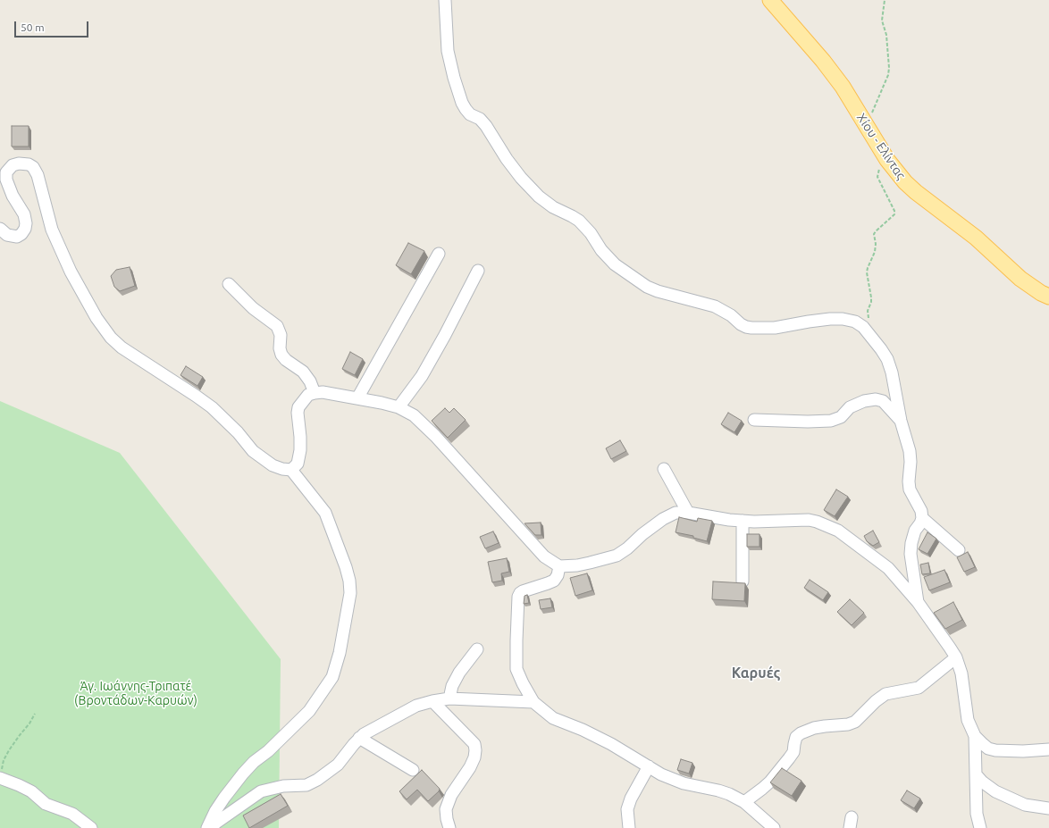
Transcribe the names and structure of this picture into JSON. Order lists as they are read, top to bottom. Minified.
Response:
{"streets":{"main road":["Χίου - Ελίντας"]},"districts":["Καρυές"],"parks":["Άγ. Ιωάννης-Τριπατέ (Βροντάδων-Καρυών)"],"scale_bar":"50 m"}
